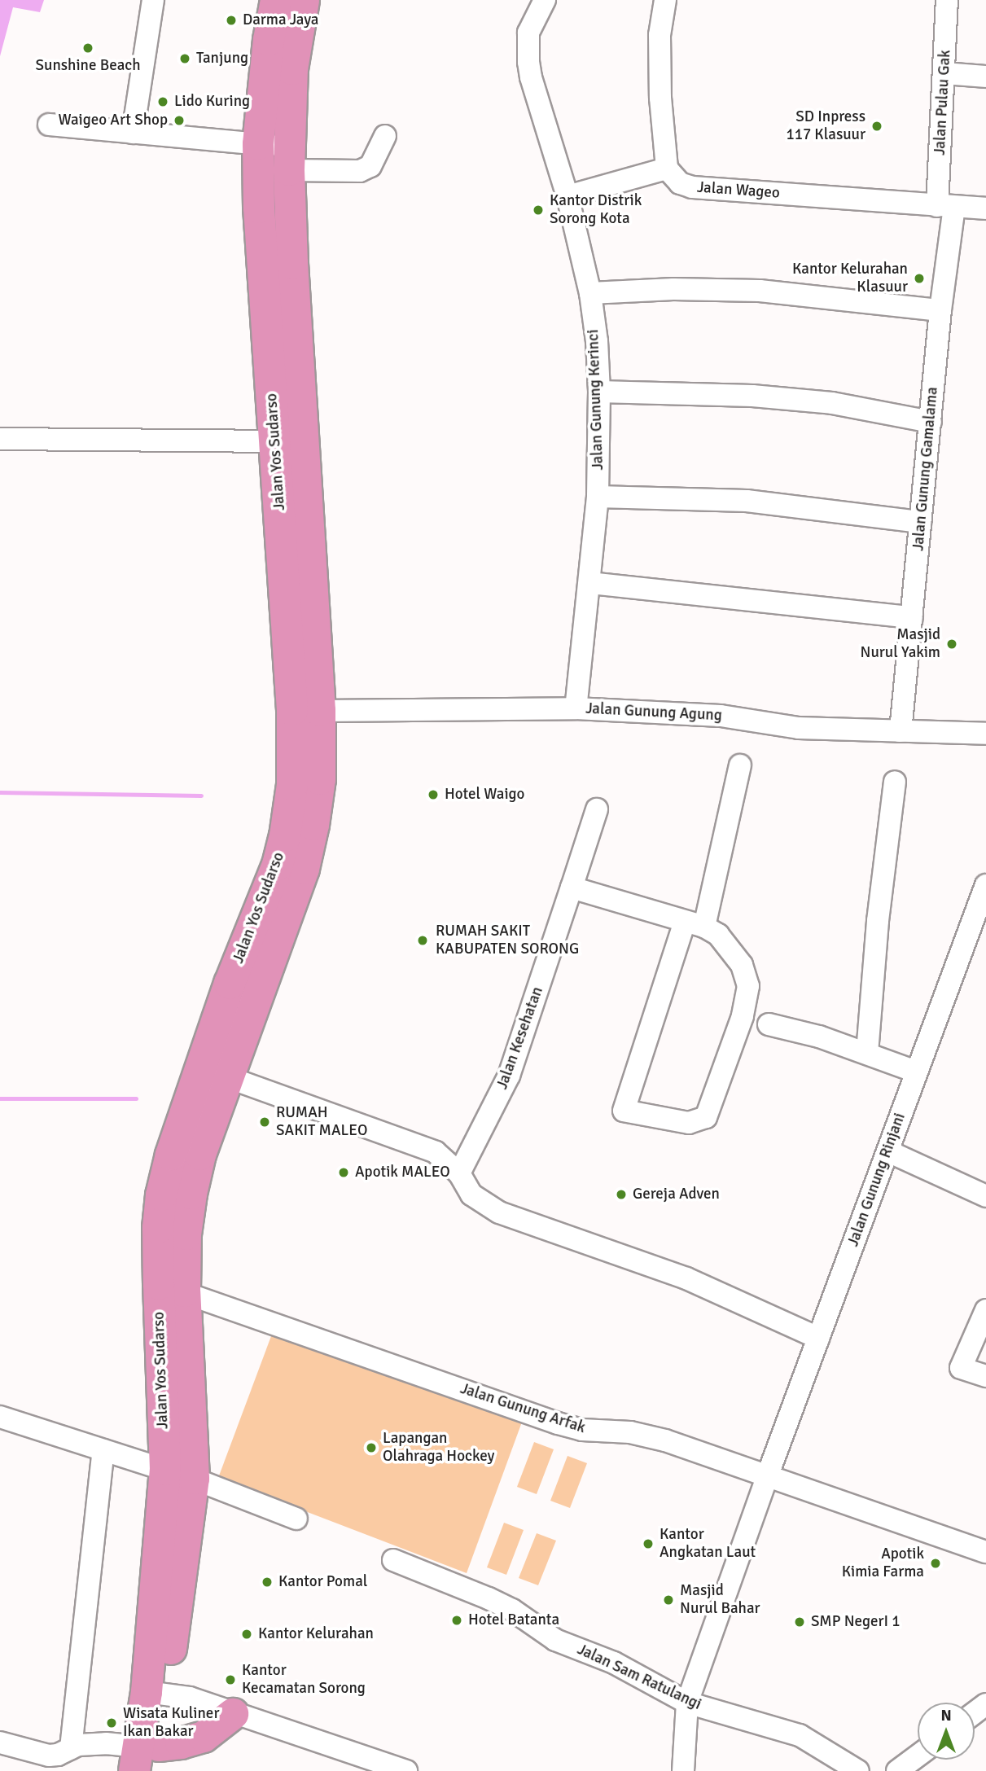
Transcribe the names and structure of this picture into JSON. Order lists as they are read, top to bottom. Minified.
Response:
{"streets":{"highway":["Jalan Yos Sudarso"],"street":["Jalan Pulau Gak","Jalan Wageo","Jalan Gunung Kerinci","Jalan Gunung Gamalama","Jalan Gunung Agung","Jalan Kesehatan","Jalan Gunung Rinjani","Jalan Gunung Arfak","Jalan Sam Ratulangi"]},"crossings":[["Jalan Pulau Gak","Jalan Wageo"],["Jalan Pulau Gak","Jalan Gunung Gamalama"],["Jalan Wageo","Jalan Gunung Gamalama"],["Jalan Gunung Kerinci","Jalan Gunung Agung"],["Jalan Yos Sudarso","Jalan Gunung Agung"],["Jalan Yos Sudarso","Jalan Gunung Arfak"],["Jalan Gunung Gamalama","Jalan Gunung Agung"],["Jalan Gunung Rinjani","Jalan Gunung Arfak"],["Jalan Gunung Rinjani","Jalan Sam Ratulangi"]],"places":["Darma Jaya","Sunshine Beach","Tanjung","Lido Kuring","Waigeo Art Shop","SD Inpress 117 Klasuur","Kantor Distrik Sorong Kota","Kantor Kelurahan Klasuur","Masjid Nurul Yakim","Hotel Waigo","RUMAH SAKIT KABUPATEN SORONG","RUMAH SAKIT MALEO","Apotik MALEO","Gereja Adven","Lapangan Olahraga Hockey","Kantor Angkatan Laut","Apotik Kimia Farma","Kantor Pomal","Masjid Nurul Bahar","Hotel Batanta","SMP NegerI 1","Kantor Kelurahan","Kantor Kecamatan Sorong","Wisata Kuliner Ikan Bakar"],"north":"top"}
